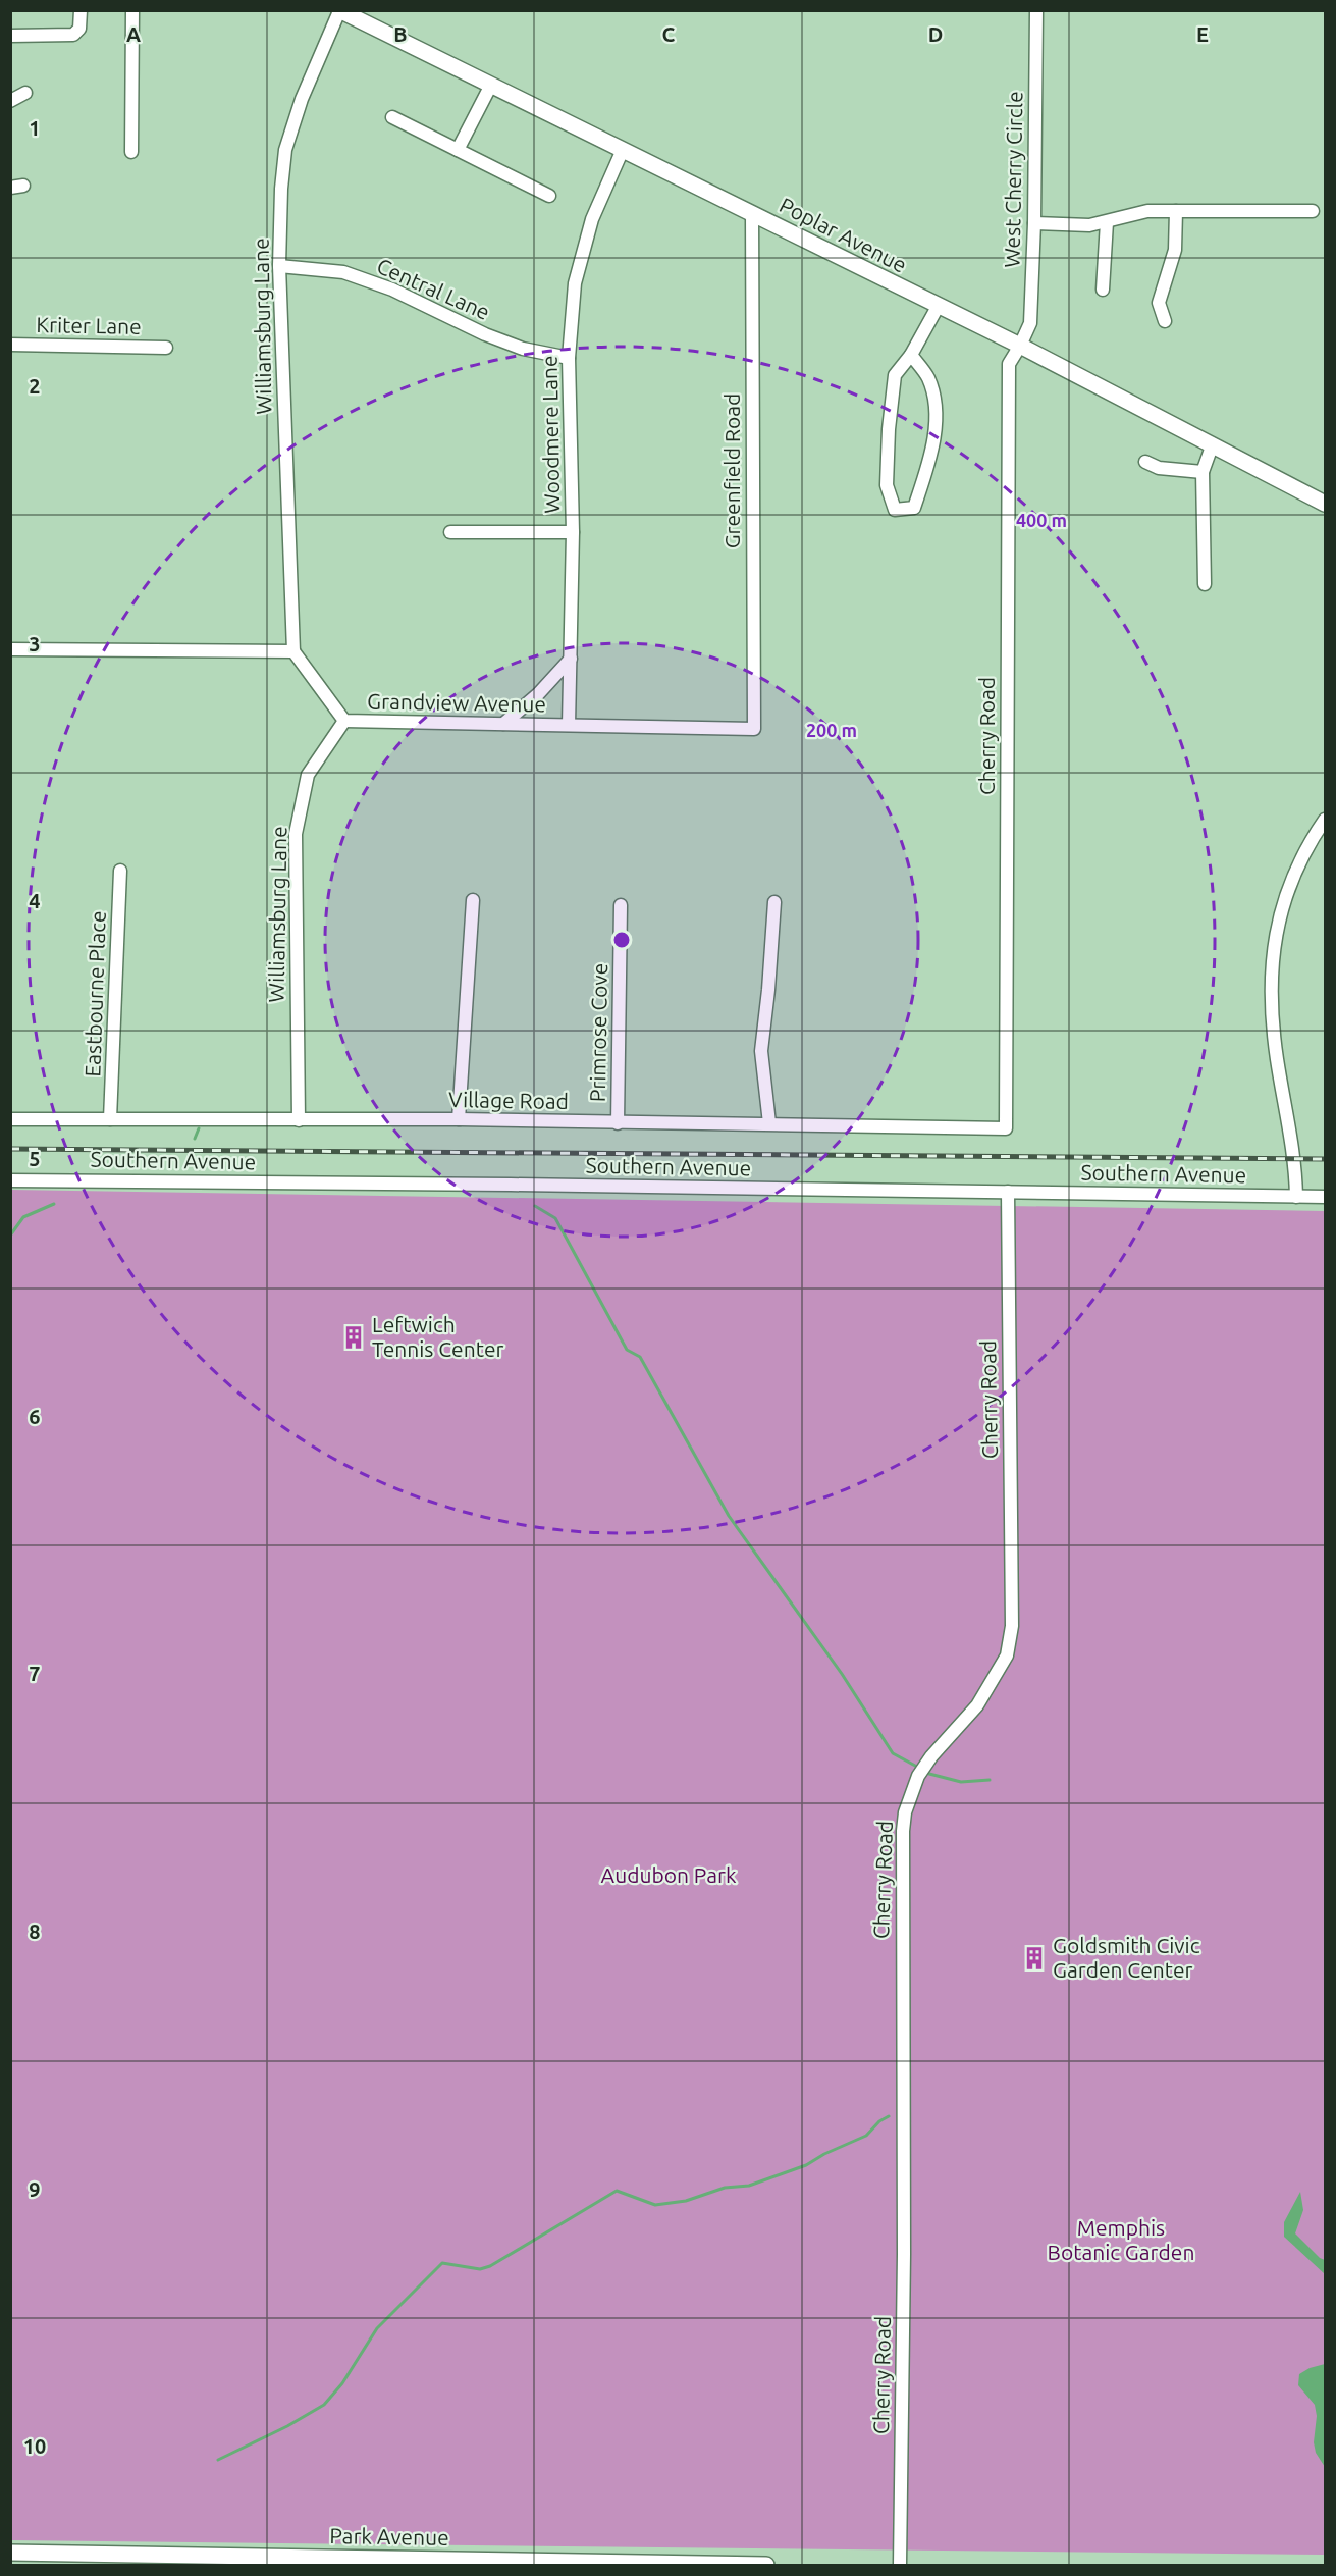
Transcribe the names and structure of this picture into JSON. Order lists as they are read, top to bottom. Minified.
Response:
{"streets":{"main road":["Poplar Avenue","Park Avenue"],"street":["West Cherry Circle","Central Lane","Kriter Lane","Williamsburg Lane","Woodmere Lane","Greenfield Road","Grandview Avenue","Cherry Road","Eastbourne Place","Primrose Cove","Village Road","Southern Avenue"]},"crossings":[["West Cherry Circle","Poplar Avenue"],["West Cherry Circle","Cherry Road"],["Poplar Avenue","Williamsburg Lane"],["Poplar Avenue","Woodmere Lane"],["Poplar Avenue","Greenfield Road"],["Poplar Avenue","Cherry Road"],["Central Lane","Williamsburg Lane"],["Central Lane","Woodmere Lane"],["Williamsburg Lane","Grandview Avenue"],["Williamsburg Lane","Village Road"],["Woodmere Lane","Grandview Avenue"],["Greenfield Road","Grandview Avenue"],["Cherry Road","Village Road"],["Cherry Road","Southern Avenue"],["Eastbourne Place","Village Road"],["Primrose Cove","Village Road"]],"parks":["Audubon Park","Memphis Botanic Garden"],"places":{"building":["Leftwich Tennis Center","Goldsmith Civic Garden Center"]},"grid":{"columns":["A","B","C","D","E"],"rows":["1","2","3","4","5","6","7","8","9","10"]},"rings":["400 m","200 m"]}
